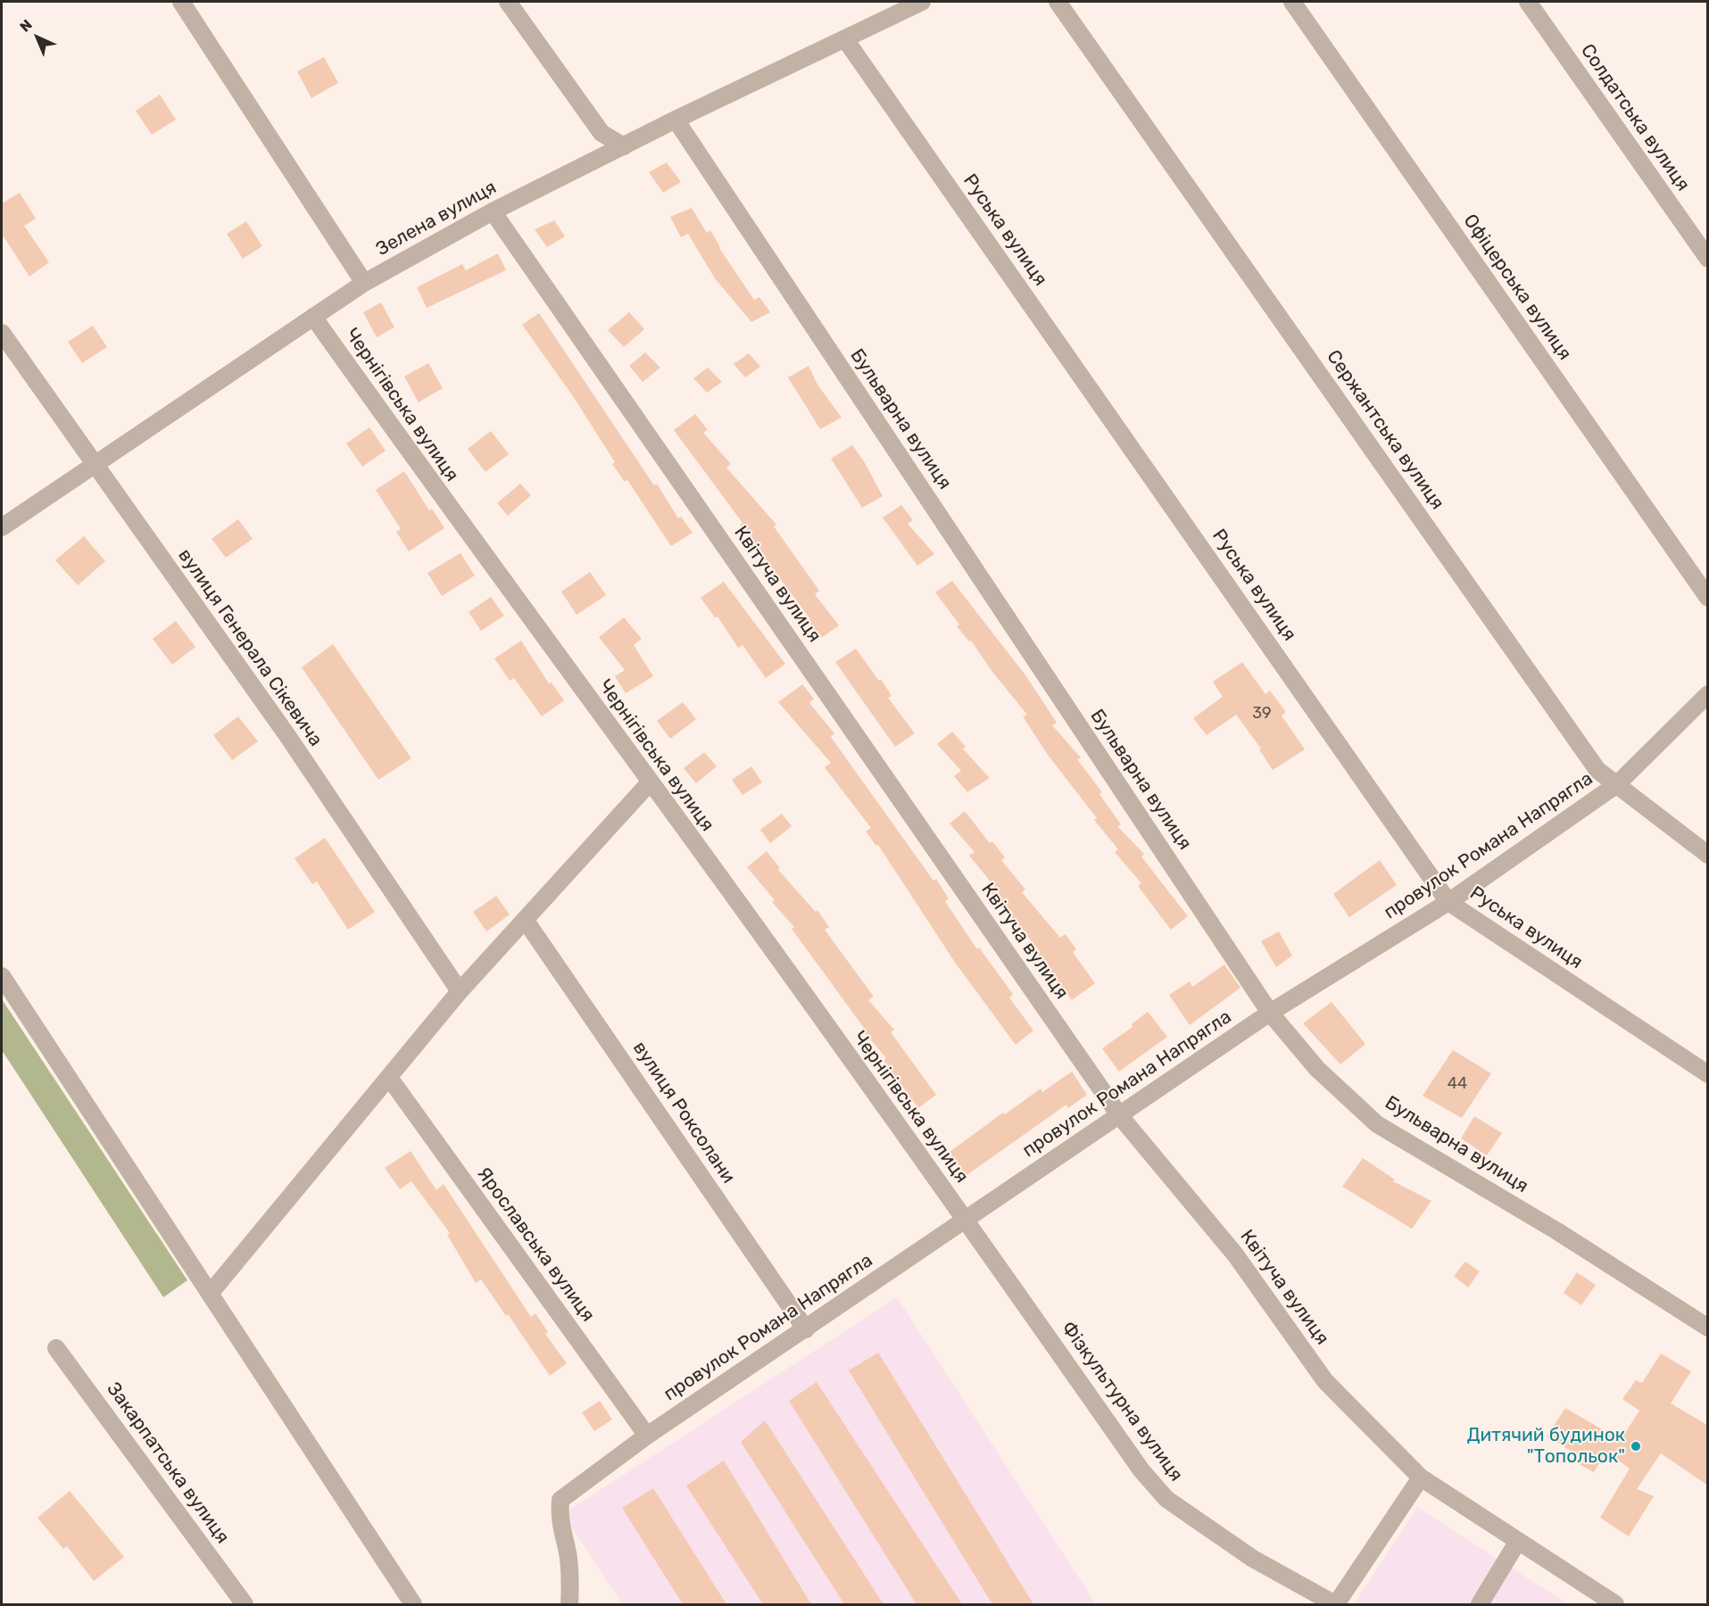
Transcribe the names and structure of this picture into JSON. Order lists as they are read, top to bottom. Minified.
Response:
{"streets":{"street":["Солдатська вулиця","Зелена вулиця","Руська вулиця","Офіцерська вулиця","Чернігівська вулиця","Бульварна вулиця","Сержантська вулиця","Квітуча вулиця","вулиця Генерала Сікевича","провулок Романа Напрягла","вулиця Роксолани","Ярославська вулиця","Фізкультурна вулиця","Закарпатська вулиця"]},"crossings":[["Зелена вулиця","Руська вулиця"],["Зелена вулиця","Чернігівська вулиця"],["Зелена вулиця","Бульварна вулиця"],["Зелена вулиця","Квітуча вулиця"],["Зелена вулиця","вулиця Генерала Сікевича"],["Руська вулиця","провулок Романа Напрягла"],["Чернігівська вулиця","провулок Романа Напрягла"],["Чернігівська вулиця","Фізкультурна вулиця"],["Бульварна вулиця","провулок Романа Напрягла"],["Сержантська вулиця","провулок Романа Напрягла"],["Квітуча вулиця","провулок Романа Напрягла"],["Квітуча вулиця","Фізкультурна вулиця"],["провулок Романа Напрягла","вулиця Роксолани"],["провулок Романа Напрягла","Ярославська вулиця"],["провулок Романа Напрягла","Фізкультурна вулиця"]],"places":["Дитячий будинок \"Топольок\""],"house_numbers":["39","44"],"north":"top left"}
